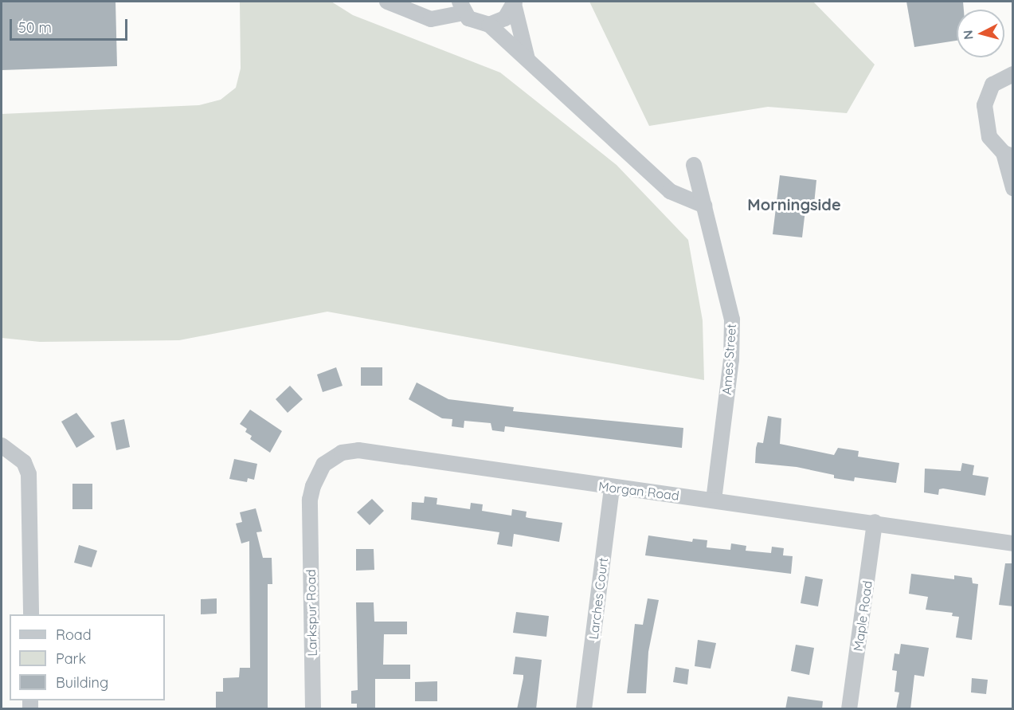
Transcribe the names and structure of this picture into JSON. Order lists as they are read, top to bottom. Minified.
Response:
{"streets":{"street":["Ames Street","Morgan Road","Larches Court","Larkspur Road","Maple Road"]},"crossings":[["Ames Street","Morgan Road"],["Morgan Road","Larches Court"],["Morgan Road","Larkspur Road"],["Morgan Road","Maple Road"]],"districts":["Morningside"],"legend":["Road","Park","Building"],"scale_bar":"50 m","north":"left"}
